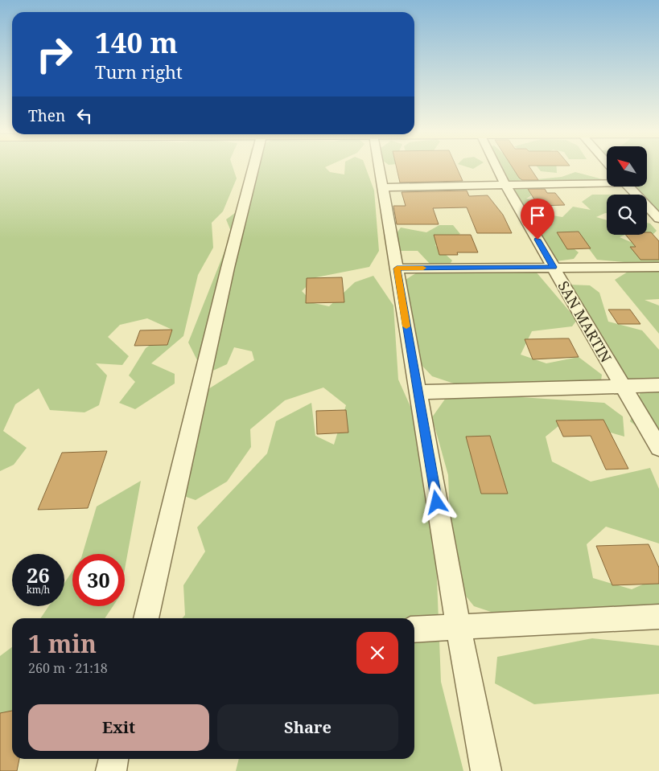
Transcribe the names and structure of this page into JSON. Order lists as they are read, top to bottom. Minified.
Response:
{"streets":{"street":["SAN MARTIN"]},"north":"top left","page":{"turn":["140 m","Turn right"],"then":"Then","speed":"26 km/h","limit":"30","heading":["1 min","260 m · 21:18"],"buttons":["Exit","Share"]}}
